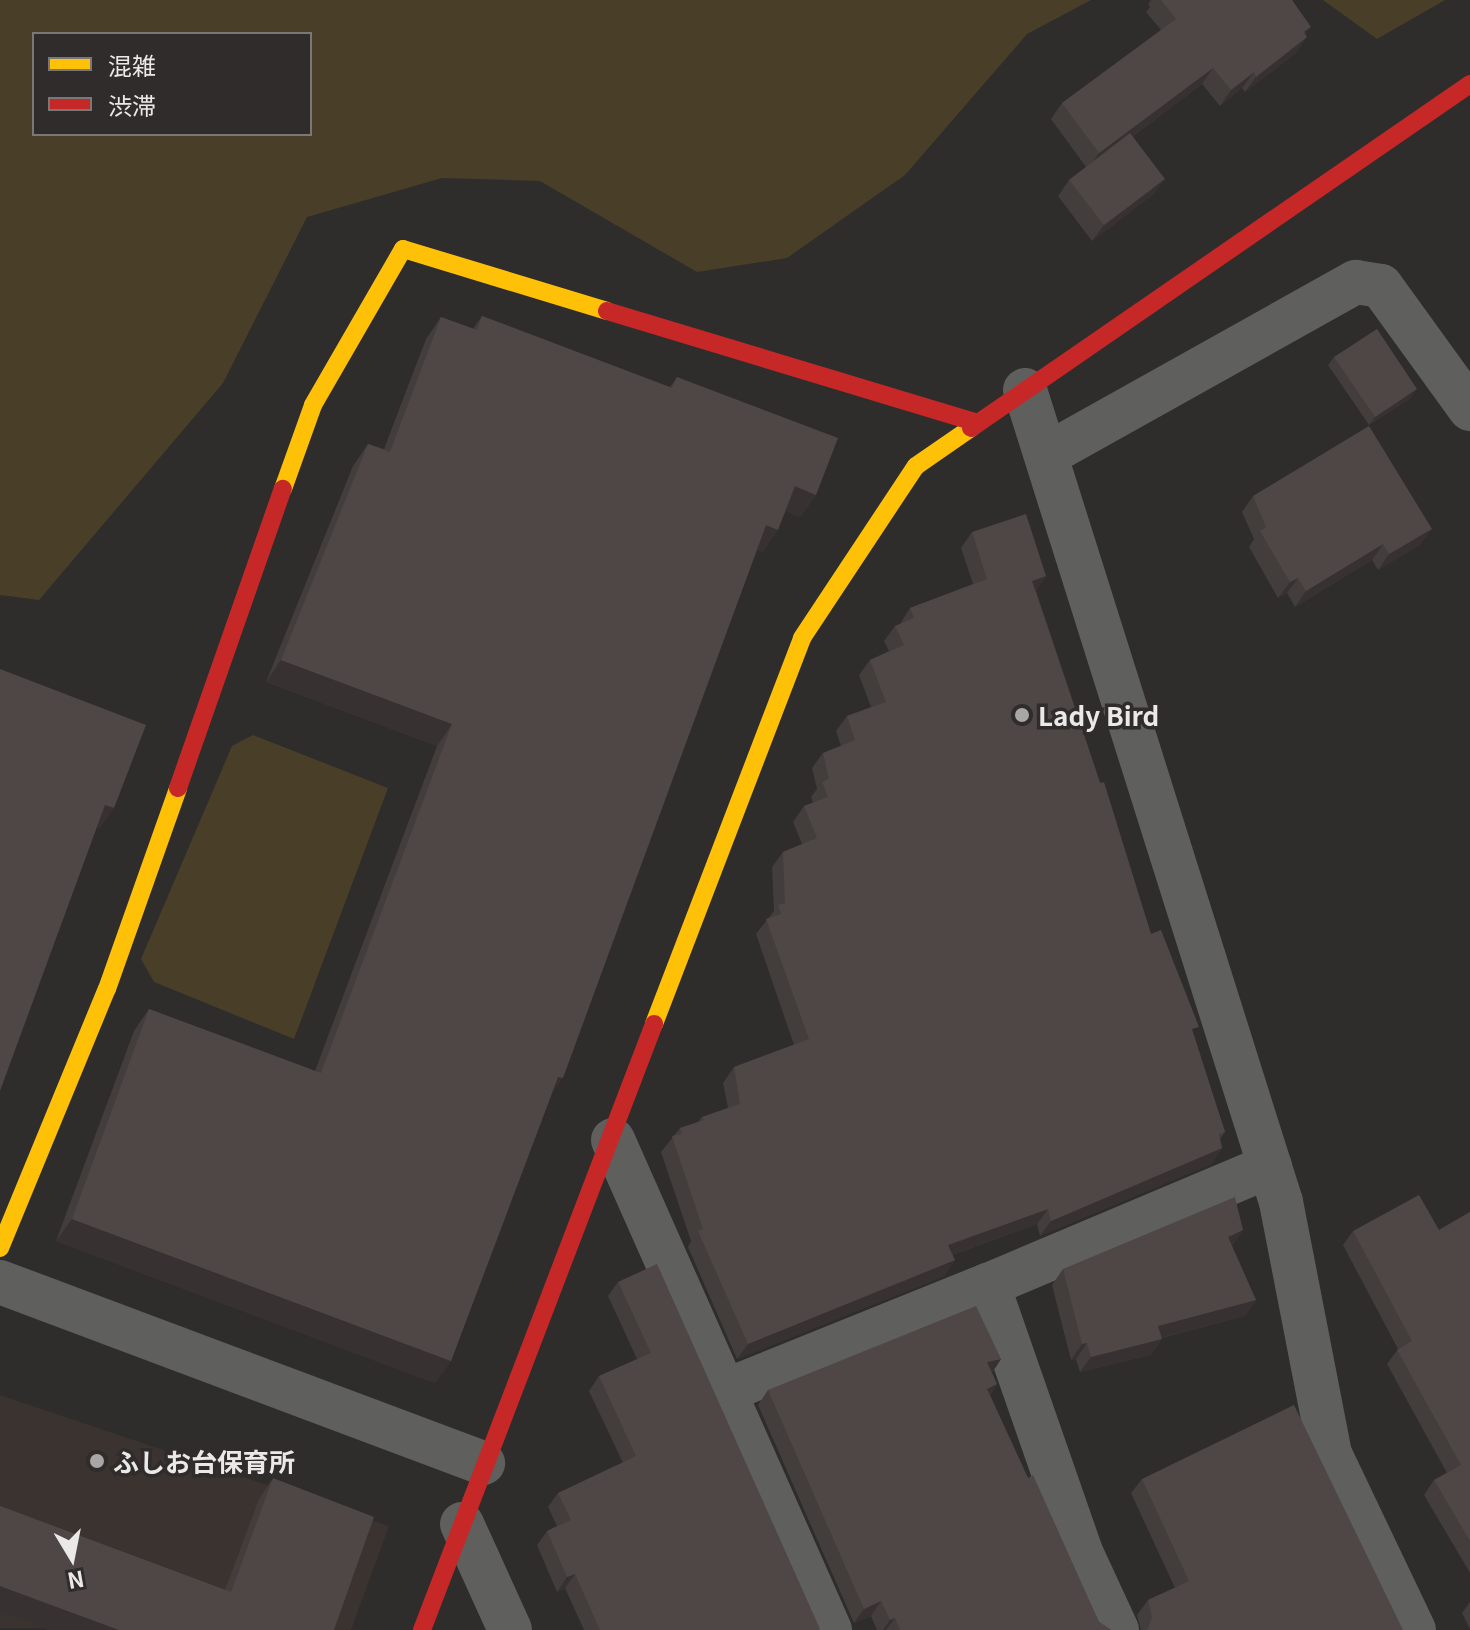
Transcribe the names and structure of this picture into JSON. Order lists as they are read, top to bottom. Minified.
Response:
{"places":["Lady Bird","ふしお台保育所"],"legend":["混雑","渋滞"],"north":"bottom"}
